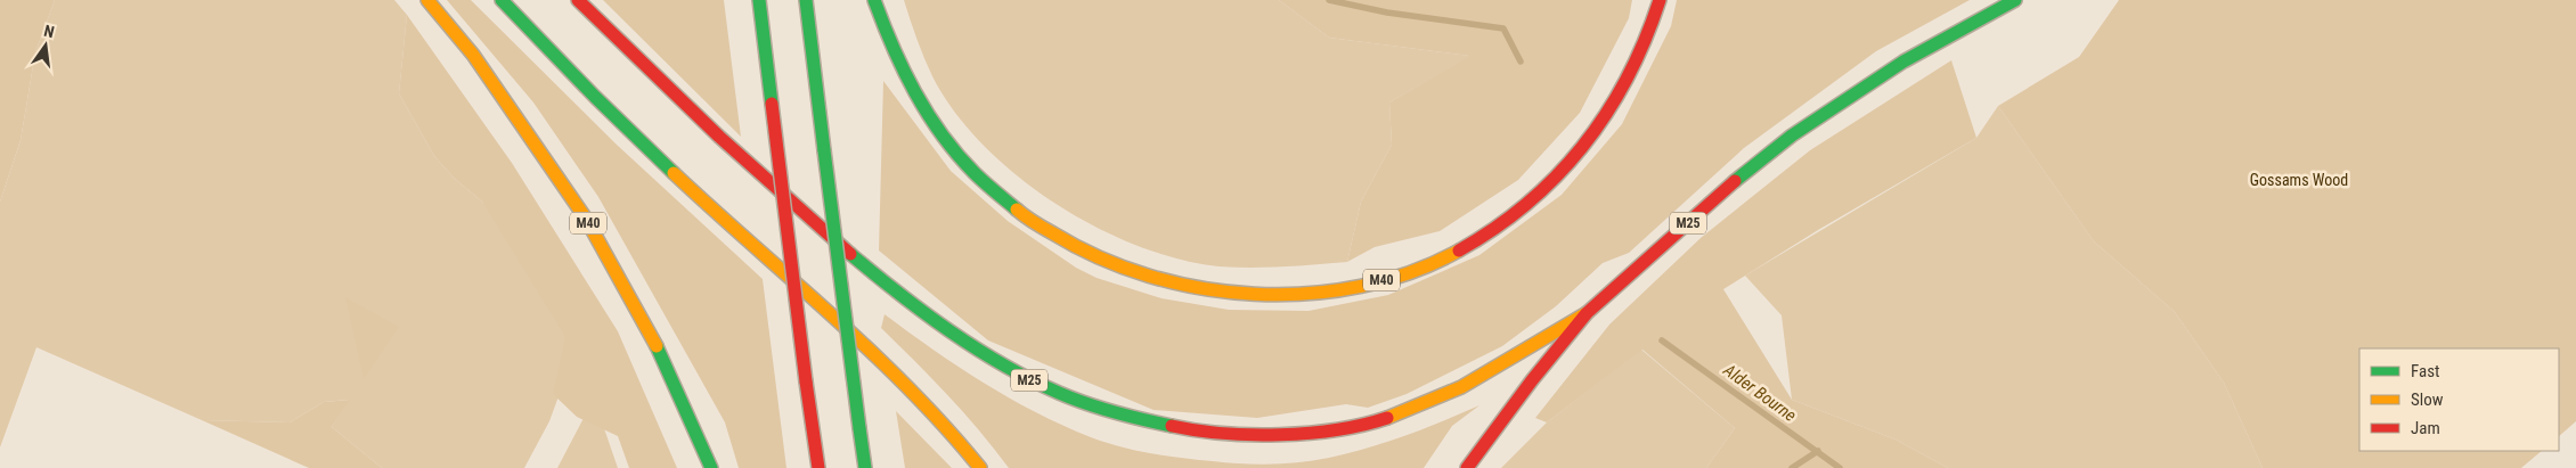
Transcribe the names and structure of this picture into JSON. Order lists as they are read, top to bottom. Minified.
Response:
{"streets":{"highway":["M40","M25"]},"water":["Alder Bourne"],"parks":["Gossams Wood"],"legend":["Fast","Slow","Jam"],"north":"top"}
